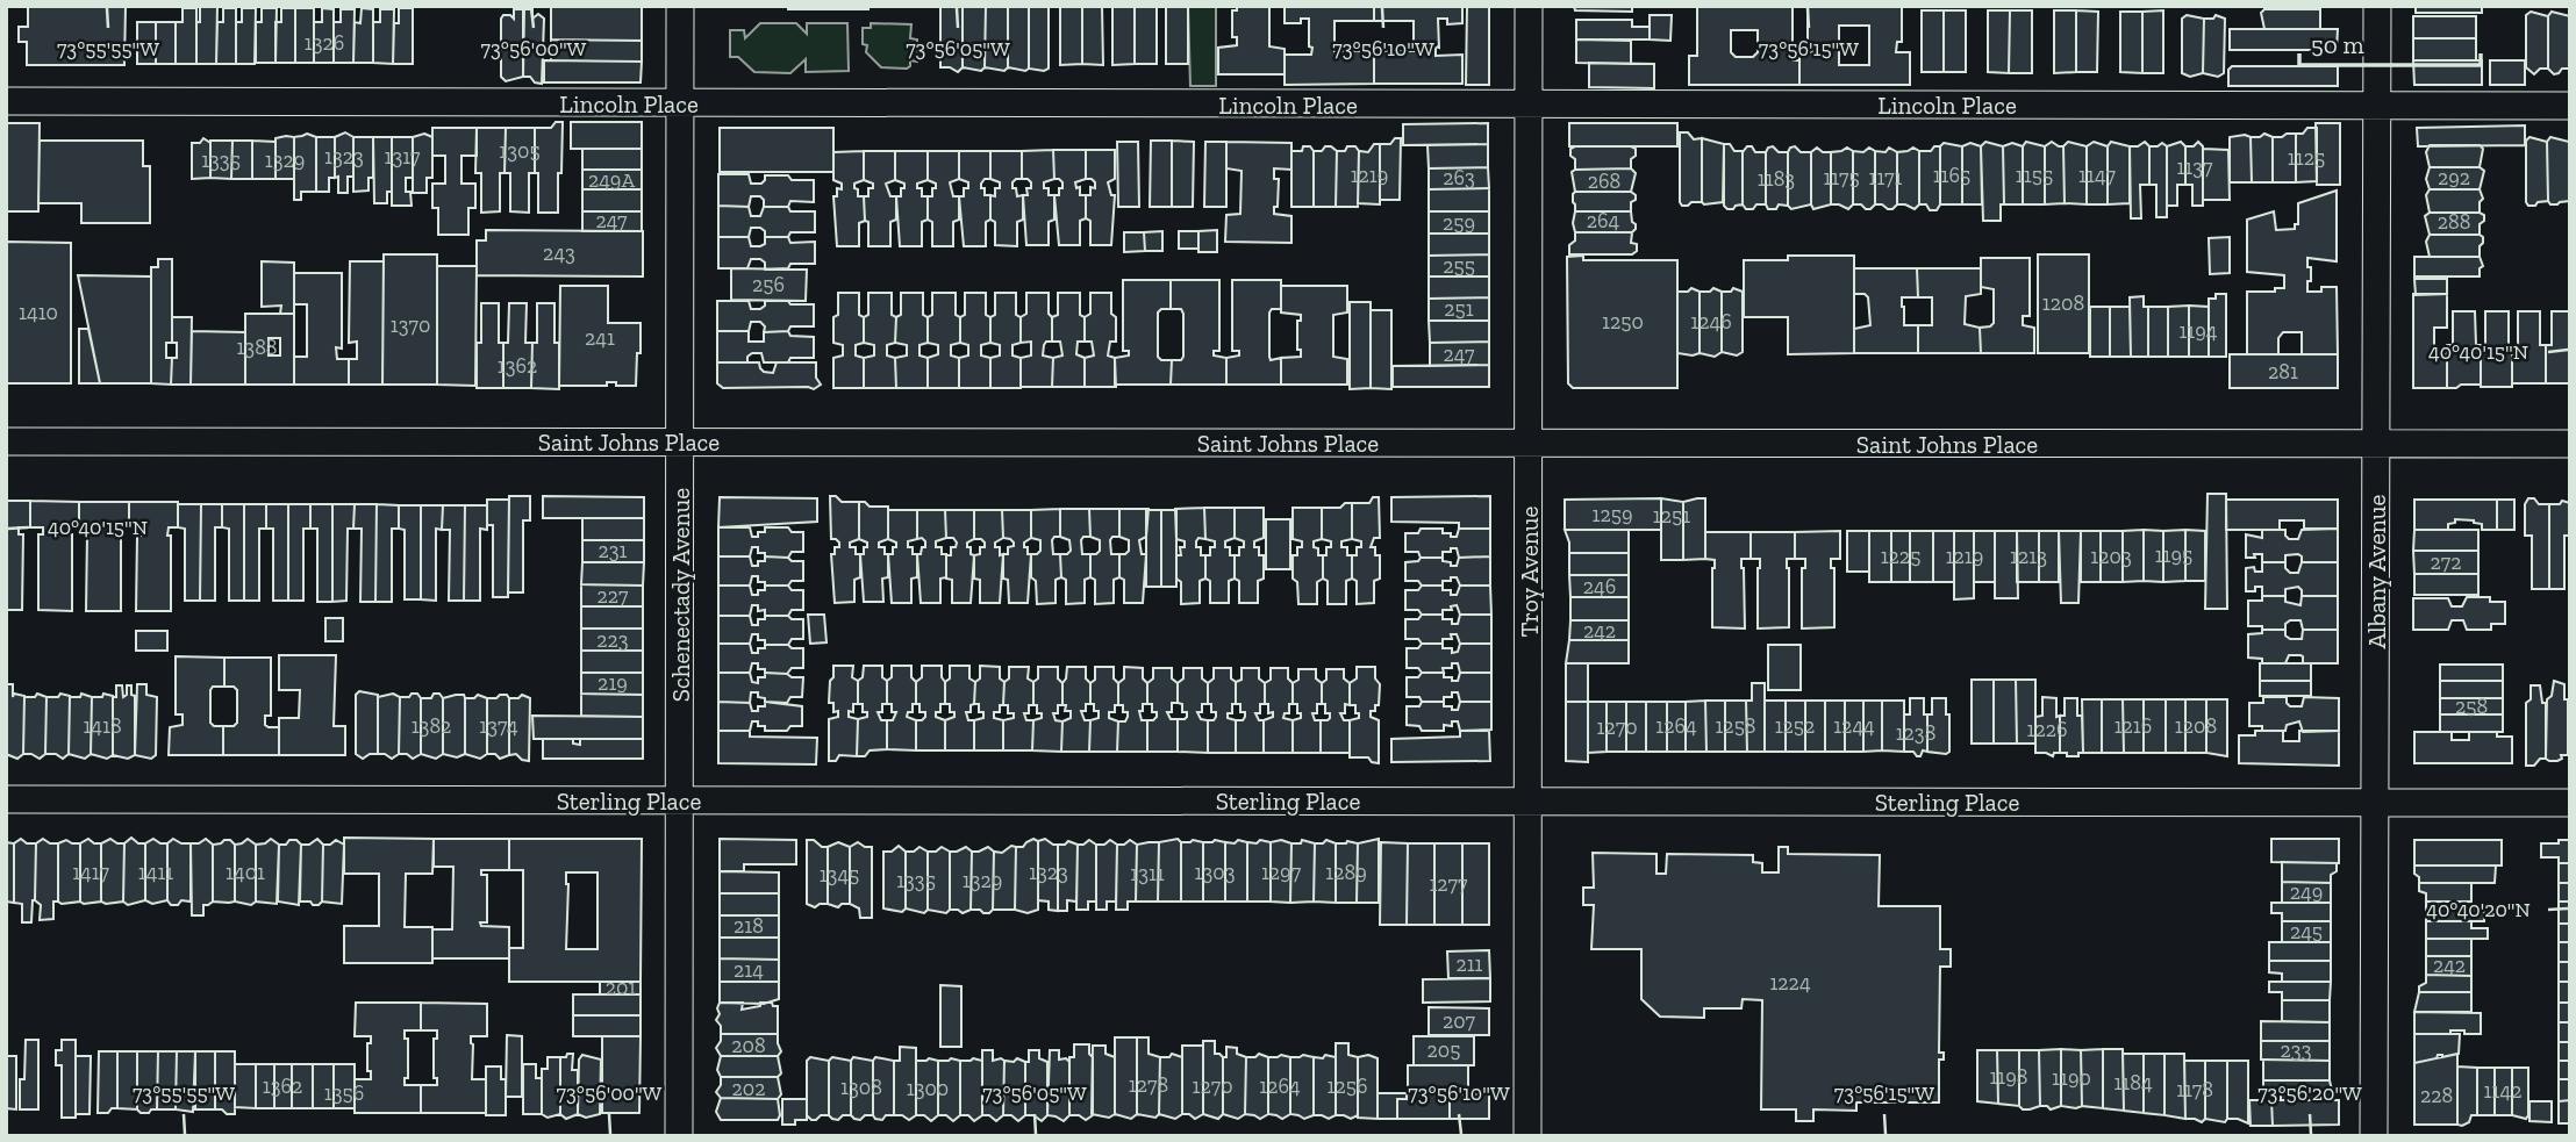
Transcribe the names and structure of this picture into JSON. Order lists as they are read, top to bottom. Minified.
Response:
{"streets":{"street":["Lincoln Place","Saint Johns Place","Troy Avenue","Albany Avenue","Schenectady Avenue","Sterling Place"]},"crossings":[["Lincoln Place","Troy Avenue"],["Lincoln Place","Albany Avenue"],["Lincoln Place","Schenectady Avenue"],["Saint Johns Place","Troy Avenue"],["Saint Johns Place","Albany Avenue"],["Saint Johns Place","Schenectady Avenue"],["Troy Avenue","Sterling Place"],["Albany Avenue","Sterling Place"],["Schenectady Avenue","Sterling Place"]],"house_numbers":["1326","1305","1323","1317","1125","1335","1329","1137","1219","1165","1155","1147","263","1175","1171","292","1183","249A","268","247","264","288","259","243","255","256","1208","251","1410","1250","1246","1370","1194","241","1388","247","1362","281","1259","1251","231","1195","1225","1219","1213","1203","272","246","227","242","223","219","258","1418","1382","1374","1264","1258","1252","1244","1216","1208","1270","1226","1238","1417","1411","1401","1323","1303","1297","1289","1311","1345","1335","1329","1277","249","218","245","211","242","214","1224","201","207","208","205","233","1198","1190","1184","1278","1362","1270","1264","1256","1308","202","1300","1178","1142","1356","228"],"scale_bar":"50 m","coordinates":["73°55'55\"W","73°56'00\"W","73°56'05\"W","73°56'10\"W","73°56'15\"W","40°40'15\"N","40°40'20\"N","73°56'20\"W"]}
